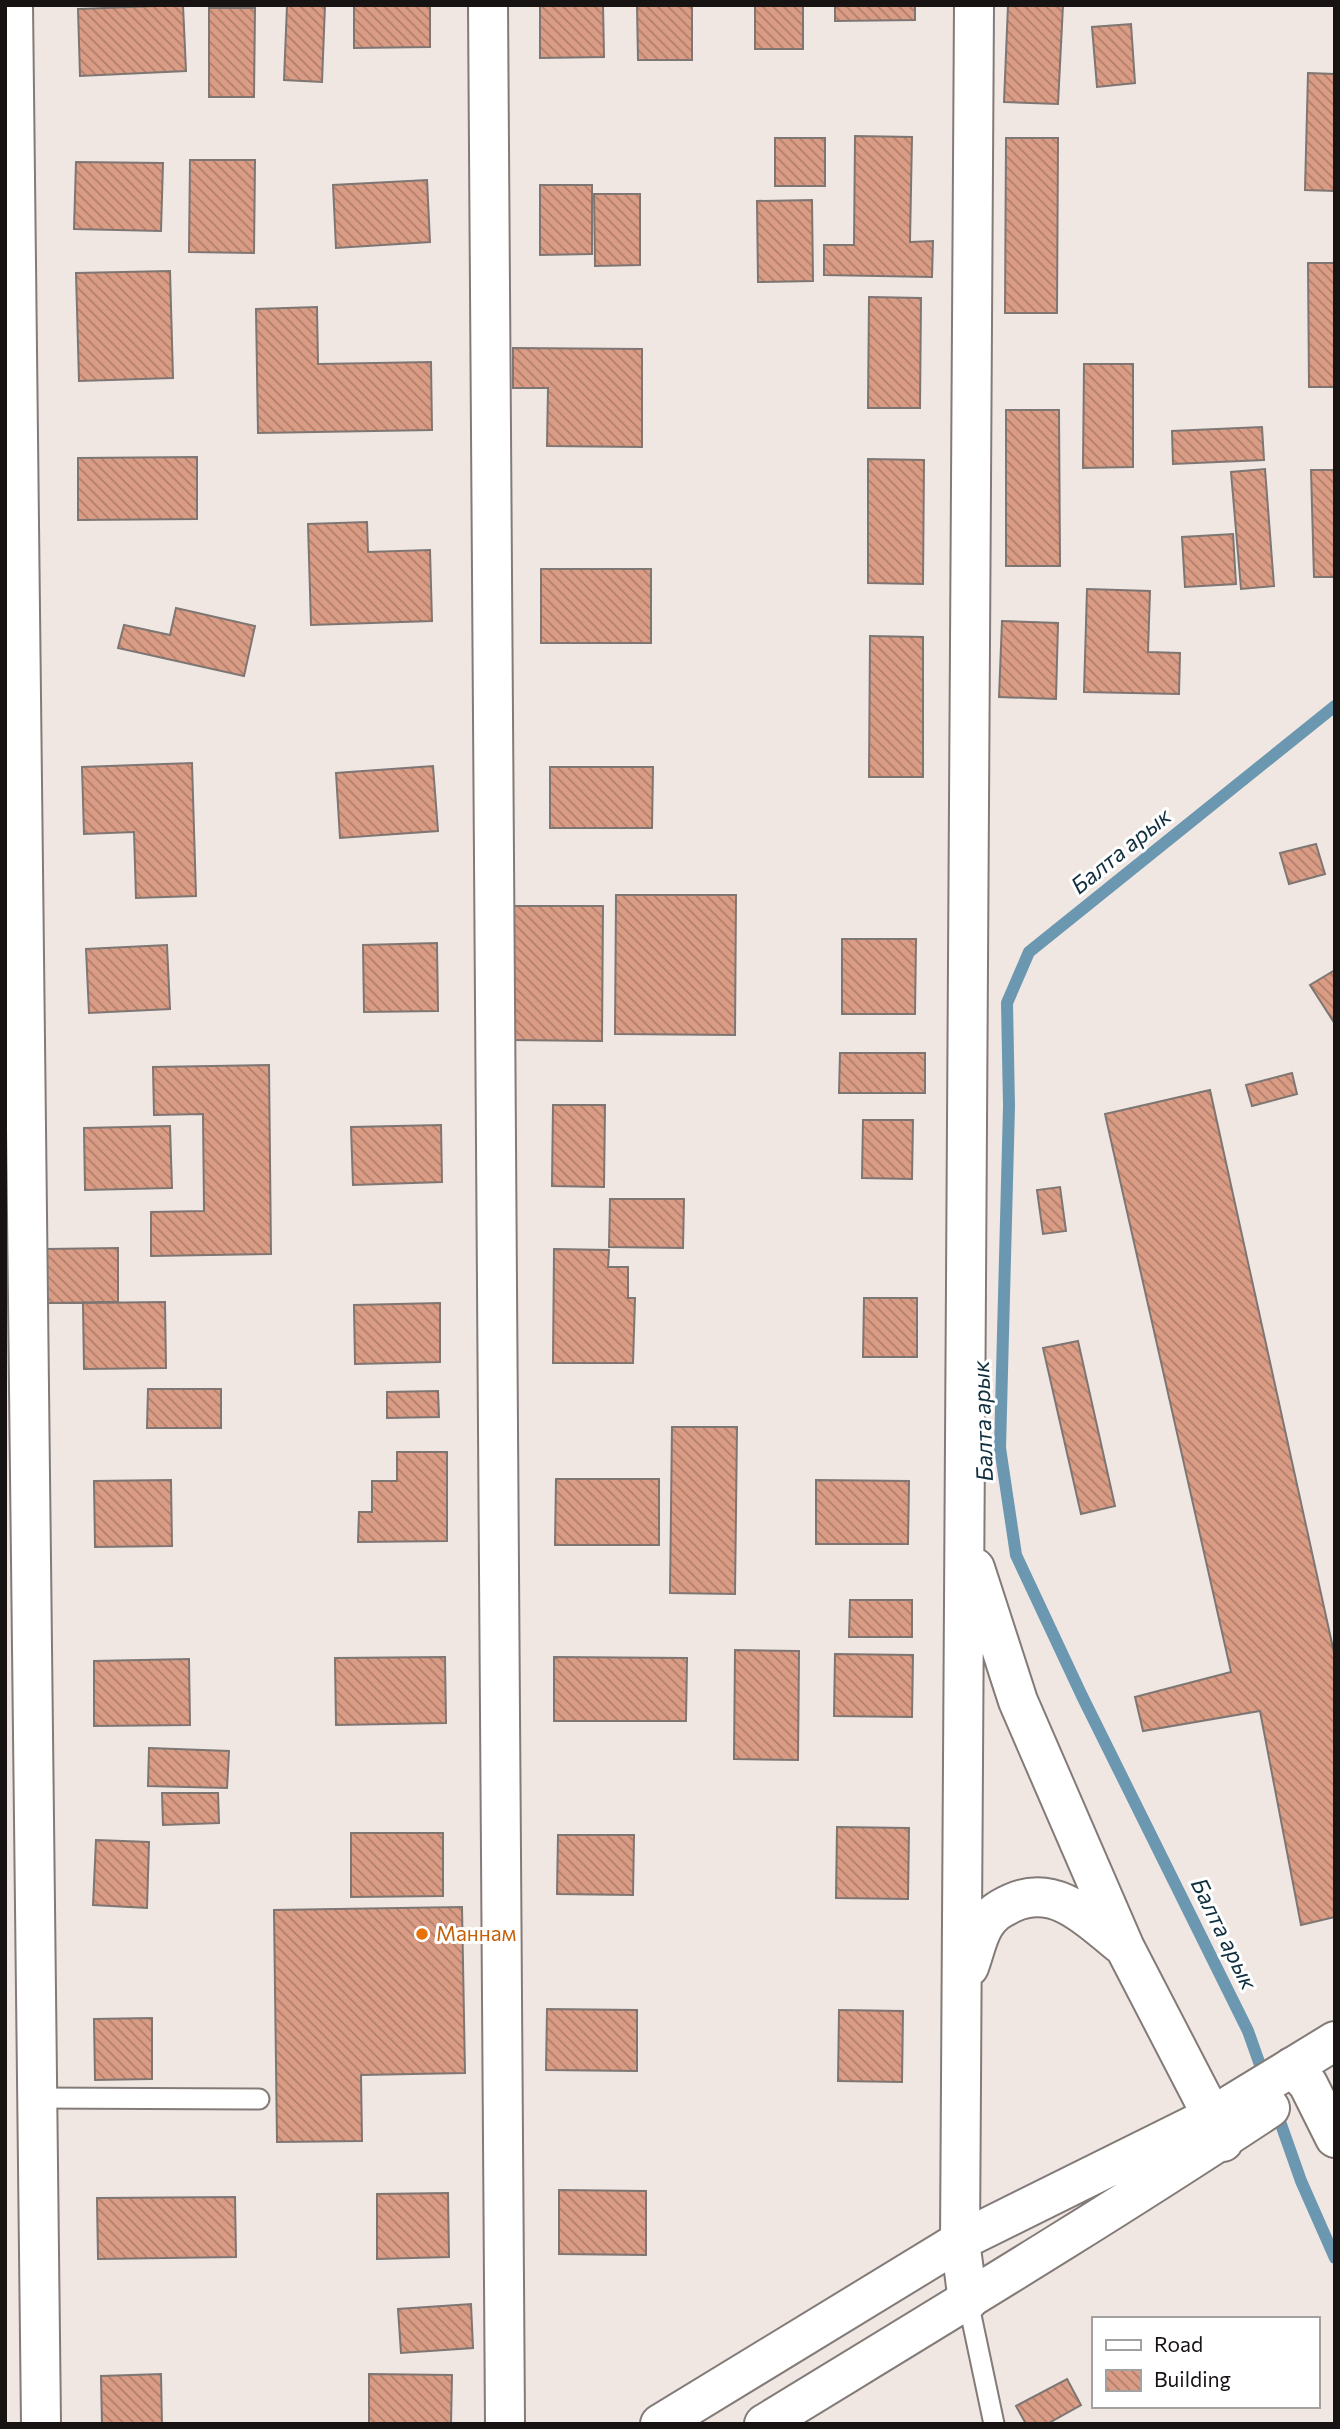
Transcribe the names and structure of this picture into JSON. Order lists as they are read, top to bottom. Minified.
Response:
{"water":["Балта арык"],"places":["Маннам"],"legend":["Road","Building"]}
